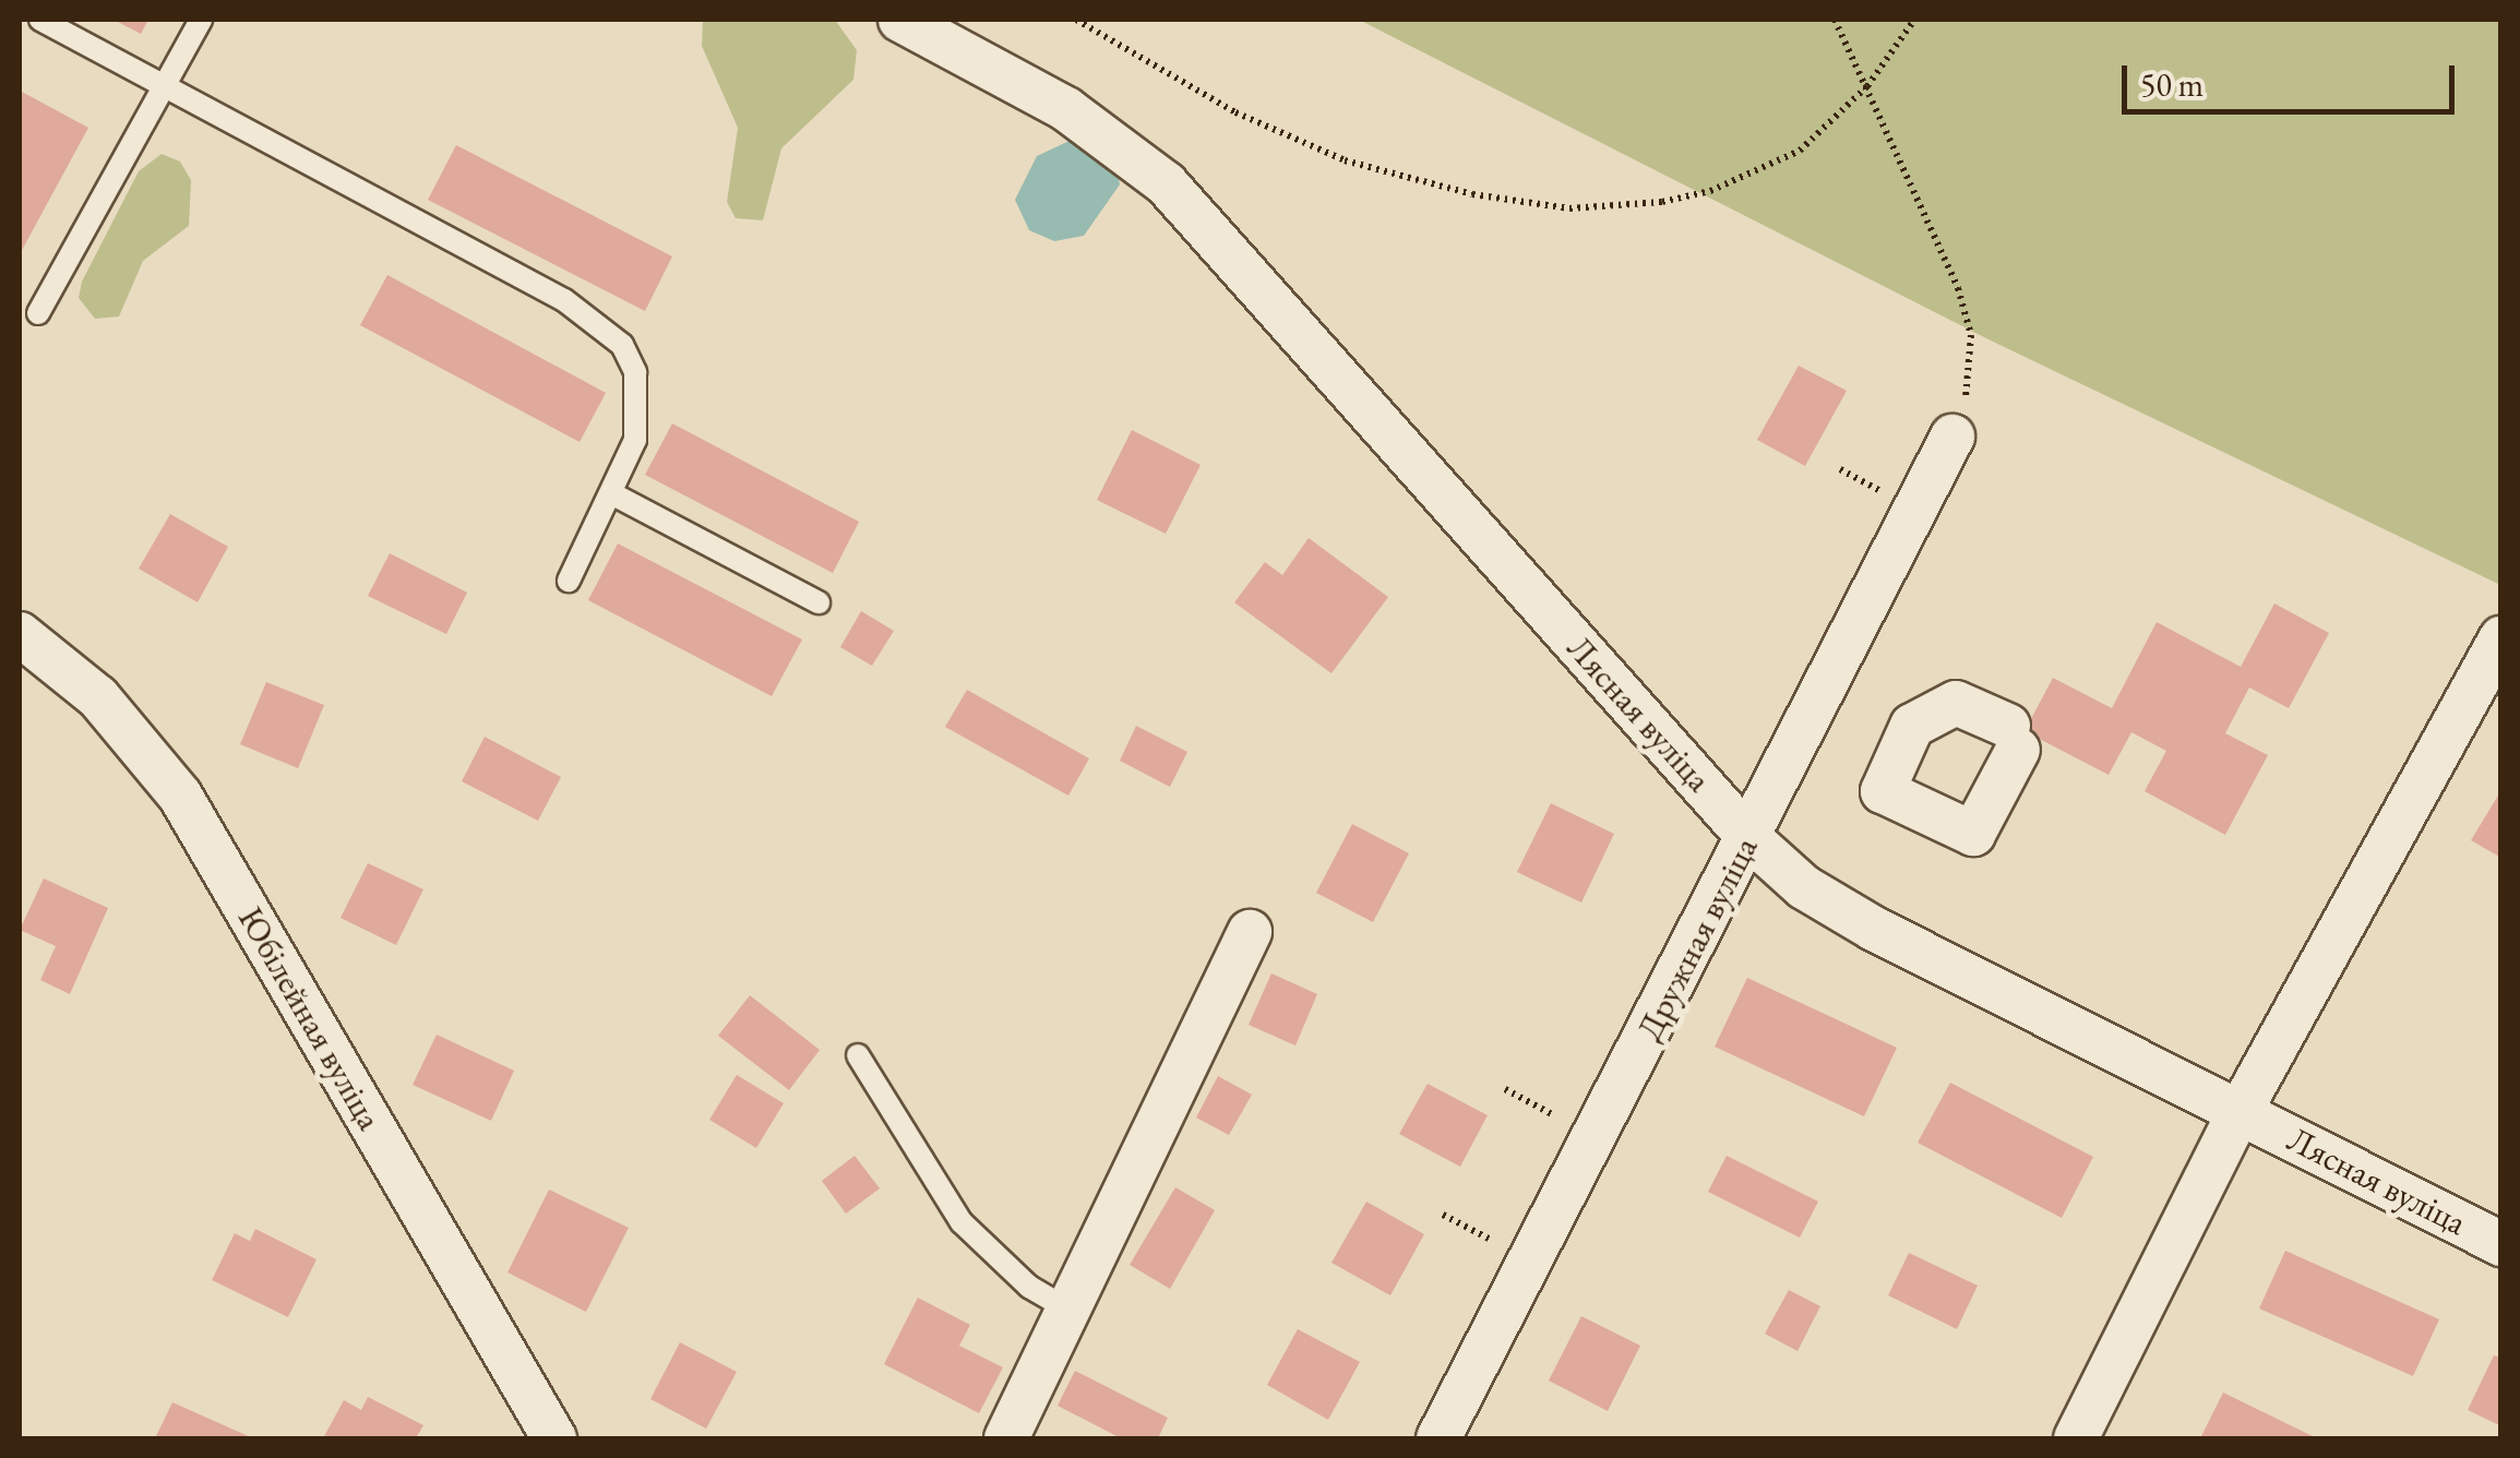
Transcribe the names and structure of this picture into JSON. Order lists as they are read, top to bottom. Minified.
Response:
{"streets":{"street":["Лясная вуліца","Дружная вуліца","Юбілейная вуліца"]},"crossings":[["Лясная вуліца","Дружная вуліца"]],"scale_bar":"50 m"}
